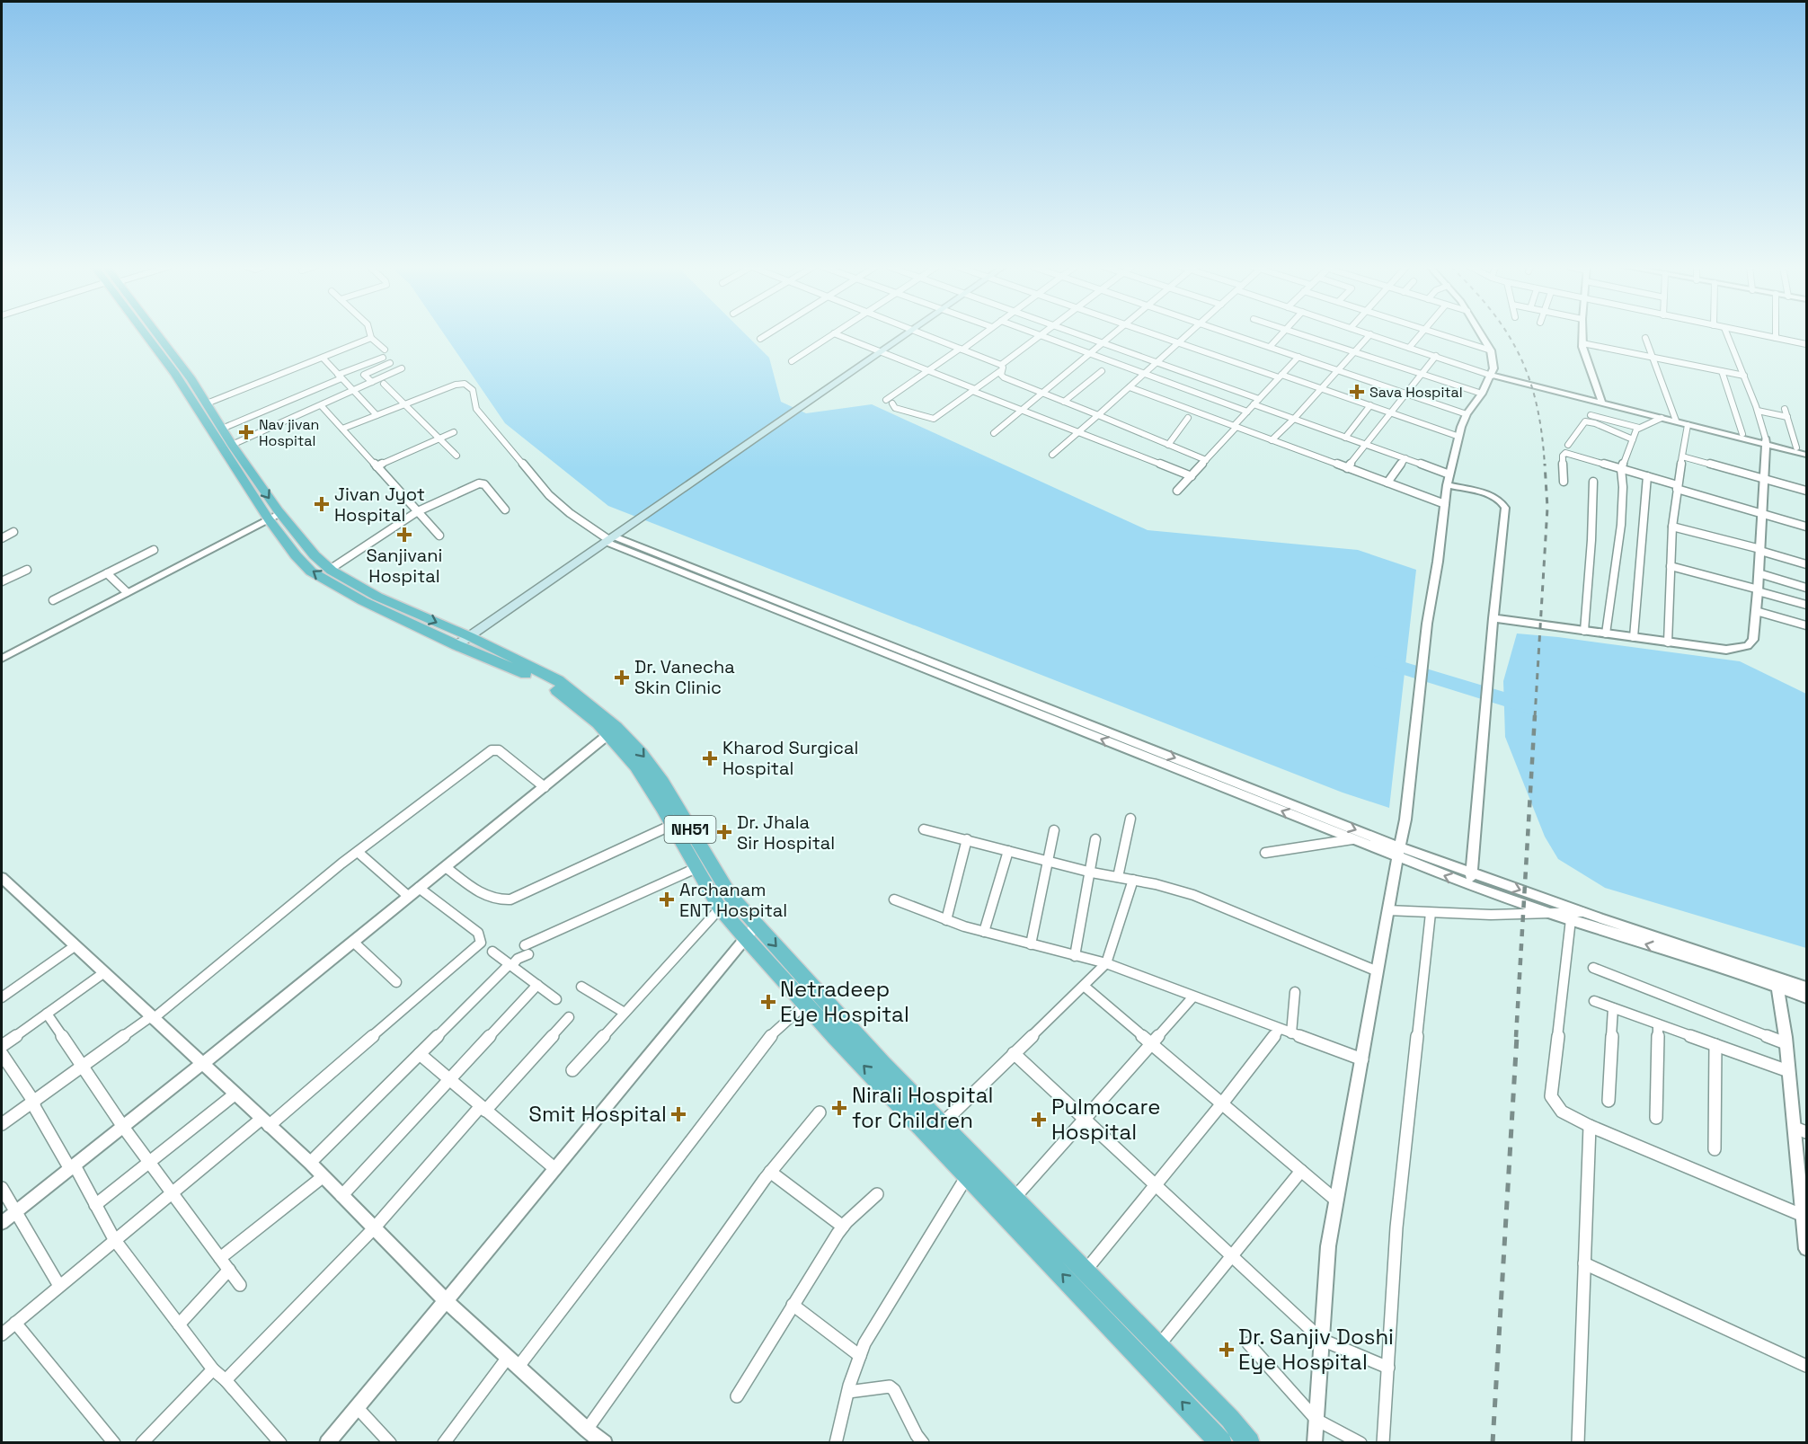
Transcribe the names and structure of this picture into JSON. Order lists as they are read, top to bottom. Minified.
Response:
{"streets":{"highway":["NH51"]},"places":{"health":["Sava Hospital","Nav jivan Hospital","Jivan Jyot Hospital","Sanjivani Hospital","Dr. Vanecha Skin Clinic","Kharod Surgical Hospital","Dr. Jhala Sir Hospital","Archanam ENT Hospital","Netradeep Eye Hospital","Nirali Hospital for Children","Smit Hospital","Pulmocare Hospital","Dr. Sanjiv Doshi Eye Hospital"]}}
